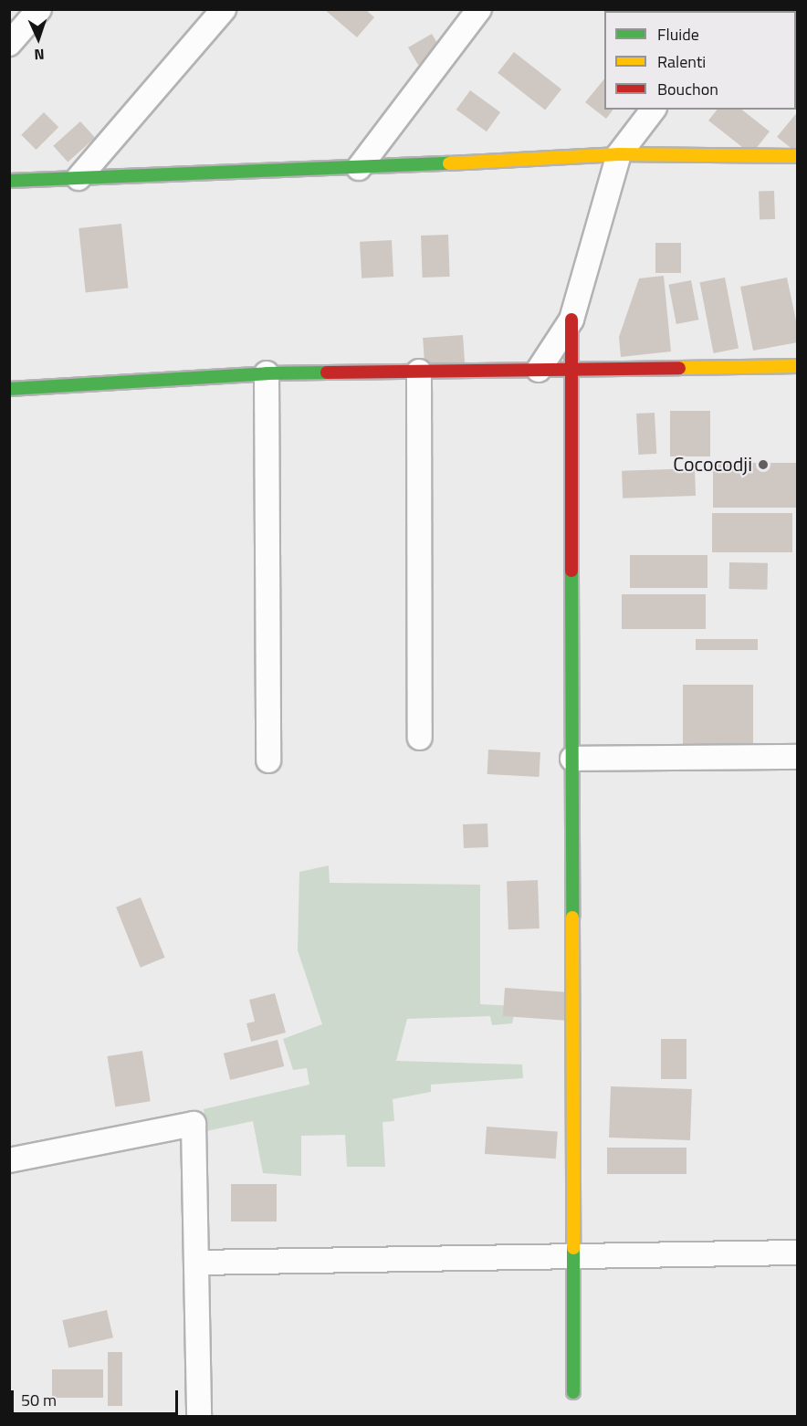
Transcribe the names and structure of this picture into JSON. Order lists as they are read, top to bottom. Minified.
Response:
{"places":["Cococodji"],"legend":["Fluide","Ralenti","Bouchon"],"scale_bar":"50 m","north":"bottom"}
